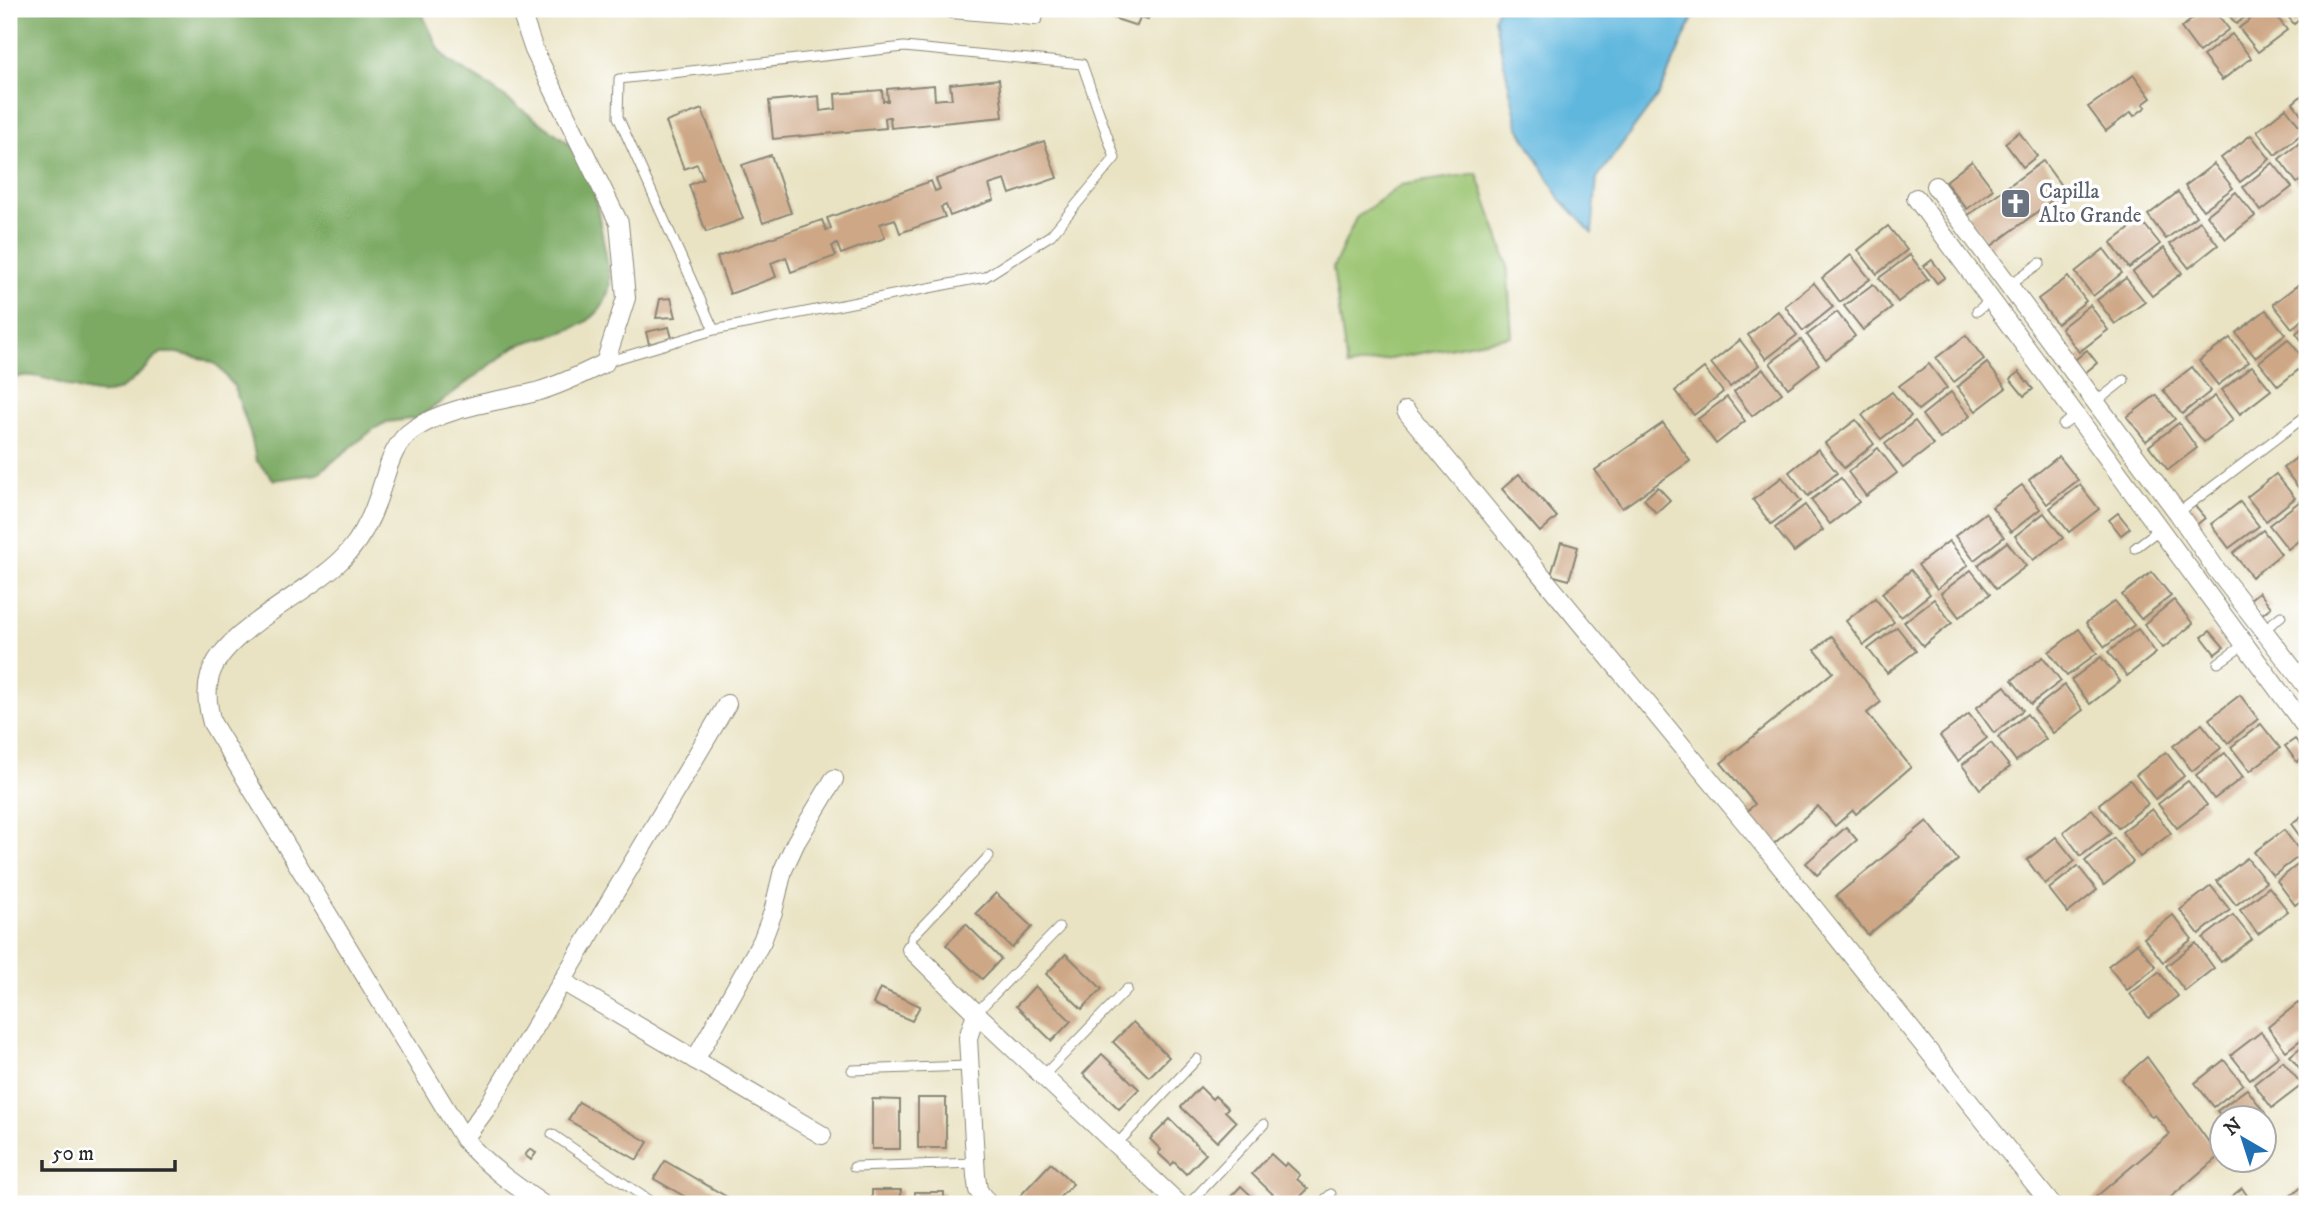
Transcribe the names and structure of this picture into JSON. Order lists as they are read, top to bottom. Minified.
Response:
{"places":{"church":["Capilla Alto Grande"]},"scale_bar":"50 m","north":"top left"}
